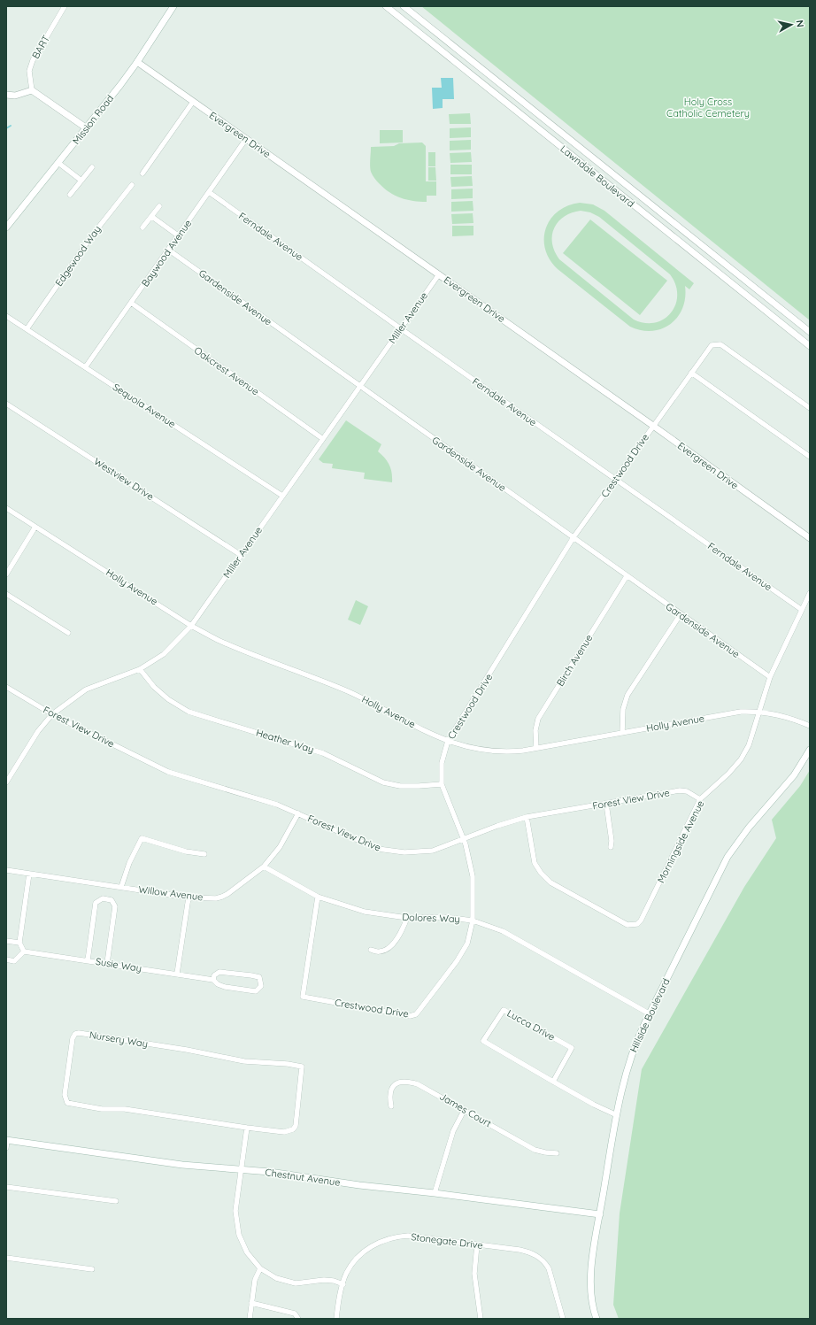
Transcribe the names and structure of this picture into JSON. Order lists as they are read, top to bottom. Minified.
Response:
{"streets":{"street":["BART","Mission Road","Evergreen Drive","Lawndale Boulevard","Ferndale Avenue","Baywood Avenue","Edgewood Way","Gardenside Avenue","Miller Avenue","Oakcrest Avenue","Sequoia Avenue","Crestwood Drive","Westview Drive","Holly Avenue","Birch Avenue","Forest View Drive","Heather Way","Morningside Avenue","Willow Avenue","Dolores Way","Susie Way","Hillside Boulevard","Lucca Drive","Nursery Way","James Court","Chestnut Avenue","Stonegate Drive"]},"crossings":[["Mission Road","Evergreen Drive"],["Evergreen Drive","Baywood Avenue"],["Evergreen Drive","Miller Avenue"],["Evergreen Drive","Crestwood Drive"],["Ferndale Avenue","Baywood Avenue"],["Ferndale Avenue","Miller Avenue"],["Ferndale Avenue","Crestwood Drive"],["Ferndale Avenue","Morningside Avenue"],["Baywood Avenue","Gardenside Avenue"],["Baywood Avenue","Oakcrest Avenue"],["Baywood Avenue","Sequoia Avenue"],["Edgewood Way","Sequoia Avenue"],["Gardenside Avenue","Miller Avenue"],["Gardenside Avenue","Crestwood Drive"],["Gardenside Avenue","Birch Avenue"],["Gardenside Avenue","Morningside Avenue"],["Miller Avenue","Oakcrest Avenue"],["Miller Avenue","Sequoia Avenue"],["Miller Avenue","Westview Drive"],["Miller Avenue","Holly Avenue"],["Miller Avenue","Forest View Drive"],["Miller Avenue","Heather Way"],["Crestwood Drive","Holly Avenue"],["Crestwood Drive","Forest View Drive"],["Crestwood Drive","Heather Way"],["Crestwood Drive","Dolores Way"],["Holly Avenue","Birch Avenue"],["Holly Avenue","Morningside Avenue"],["Forest View Drive","Morningside Avenue"],["Forest View Drive","Willow Avenue"],["Willow Avenue","Dolores Way"],["Dolores Way","Hillside Boulevard"],["Hillside Boulevard","Lucca Drive"],["Hillside Boulevard","Chestnut Avenue"]],"parks":["Holy Cross Catholic Cemetery"],"north":"right"}
